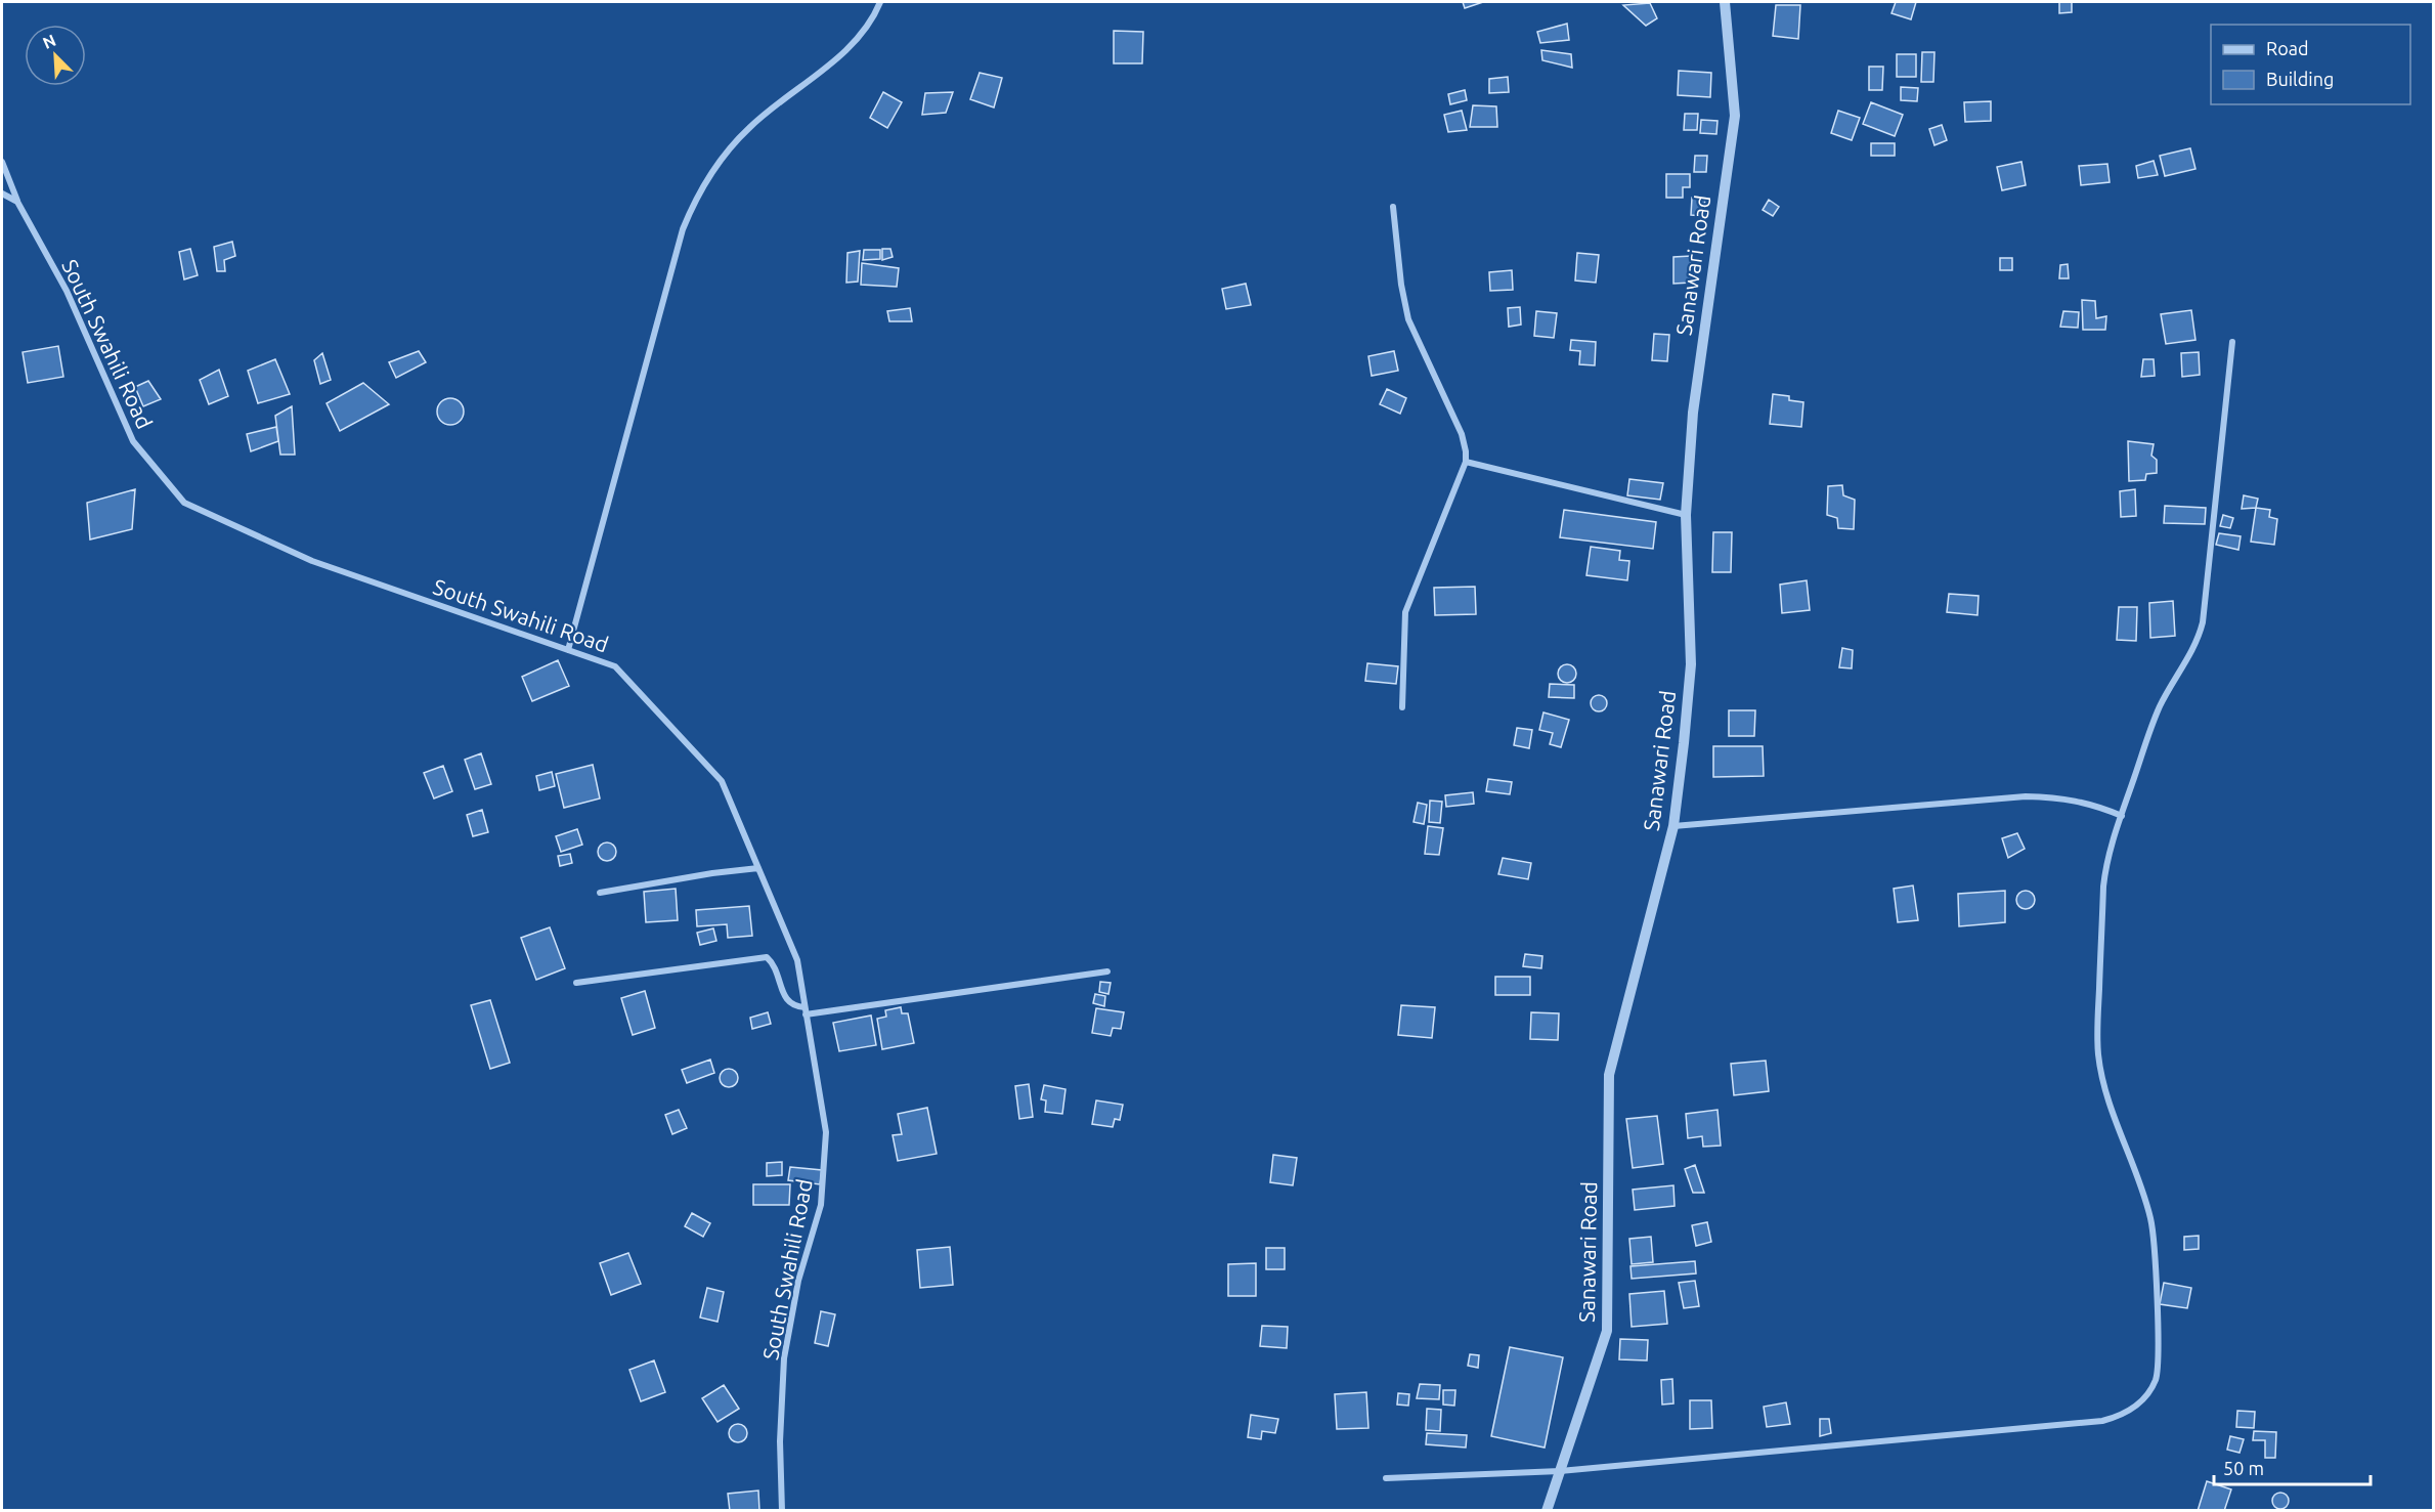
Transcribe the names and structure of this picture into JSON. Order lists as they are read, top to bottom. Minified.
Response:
{"streets":{"street":["Sanawari Road","South Swahili Road"]},"legend":["Road","Building"],"scale_bar":"50 m","north":"top left"}
